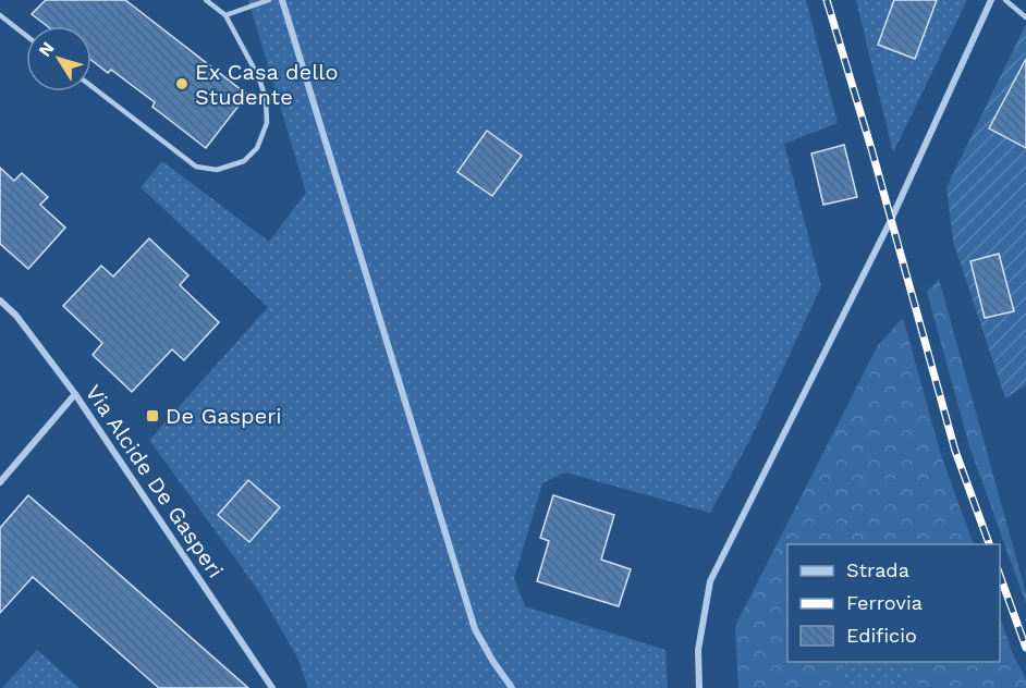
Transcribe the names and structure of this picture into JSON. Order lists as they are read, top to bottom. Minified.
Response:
{"streets":{"street":["Via Alcide De Gasperi"]},"places":{"other":["Ex Casa dello Studente"],"transit":["De Gasperi"]},"legend":["Strada","Ferrovia","Edificio"],"north":"top left"}
